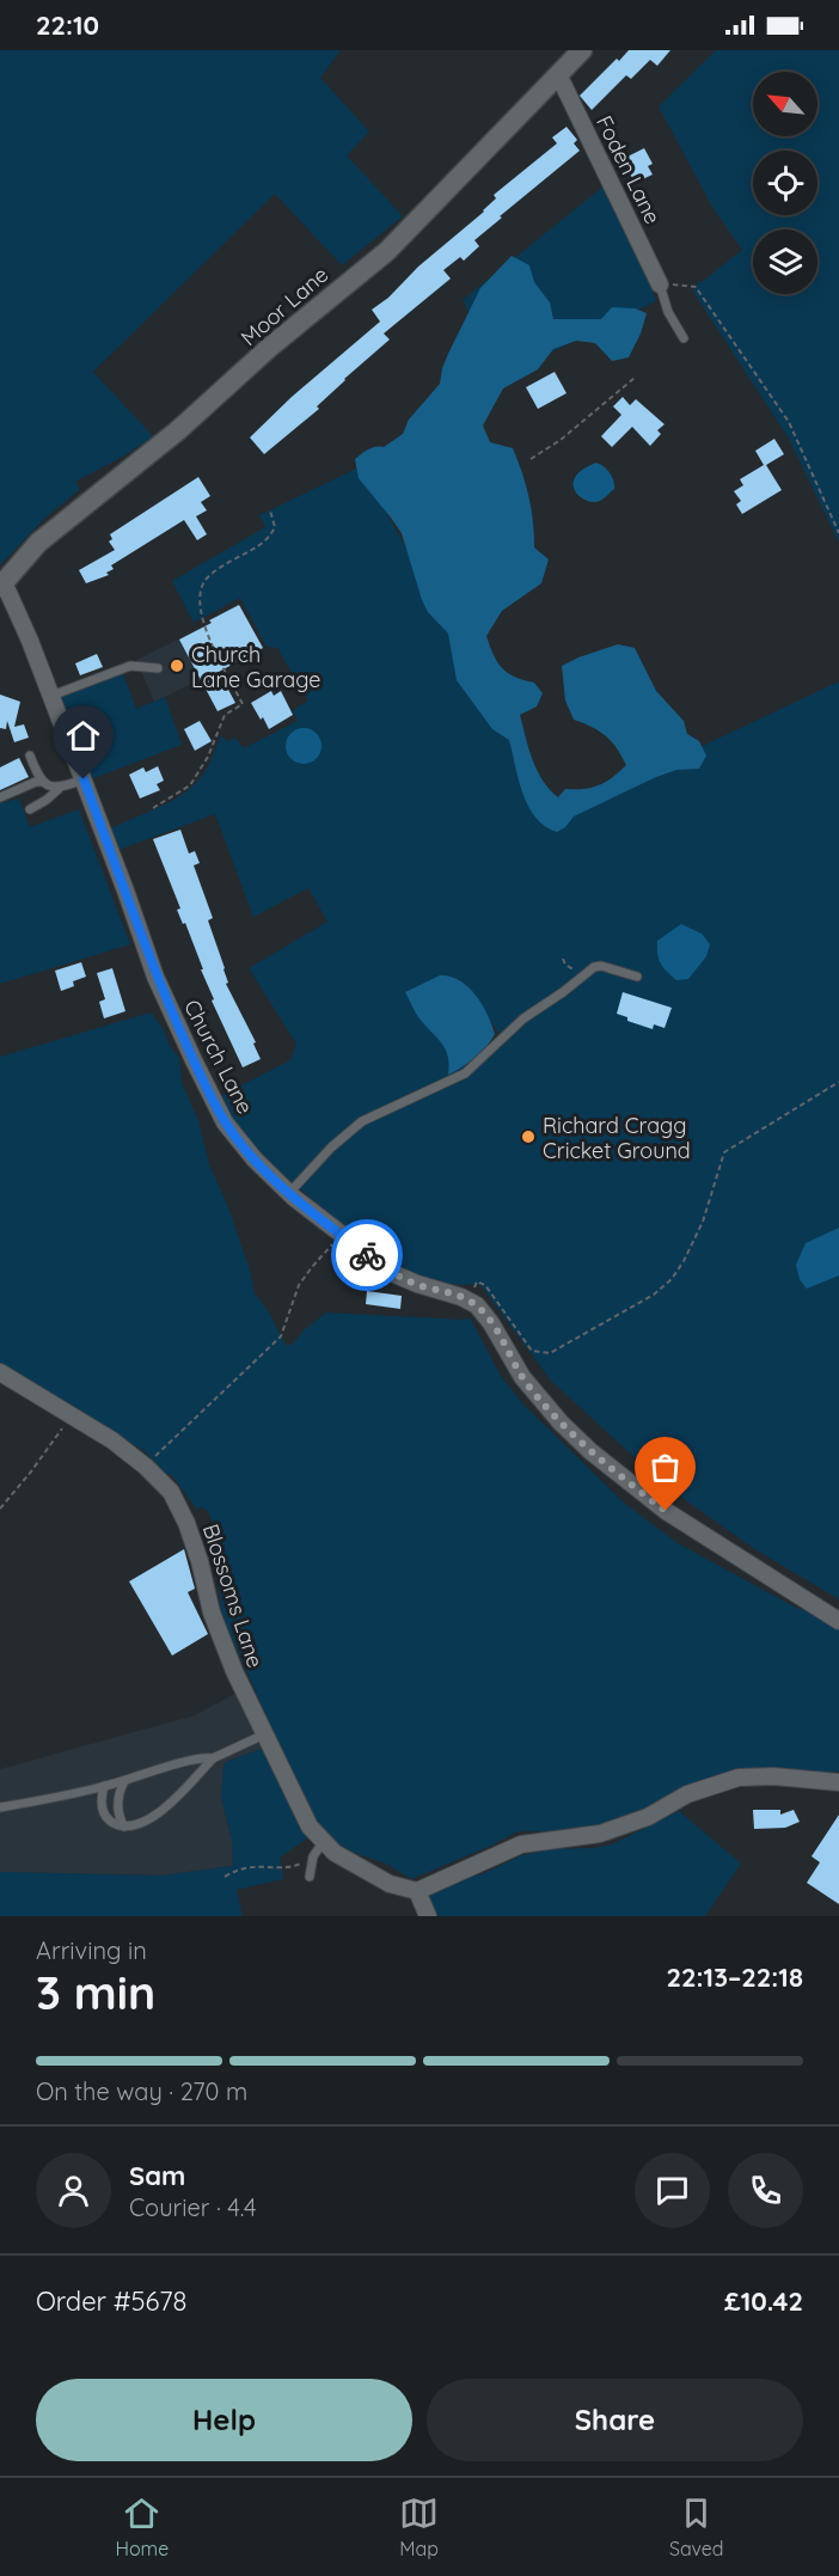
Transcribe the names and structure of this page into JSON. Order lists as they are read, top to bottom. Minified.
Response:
{"streets":{"street":["Foden Lane","Moor Lane","Church Lane","Blossoms Lane"]},"crossings":[["Foden Lane","Moor Lane"],["Moor Lane","Church Lane"]],"places":["Church Lane Garage","Richard Cragg Cricket Ground"],"north":"top left","page":{"status":"22:10","heading":["3 min","Arriving in","22:13–22:18"],"panel":["Sam","Courier · 4.4","Order #5678","£10.42"],"bar":"On the way · 270 m","buttons":["Help","Share"],"tabs":["Home","Map","Saved"]}}
